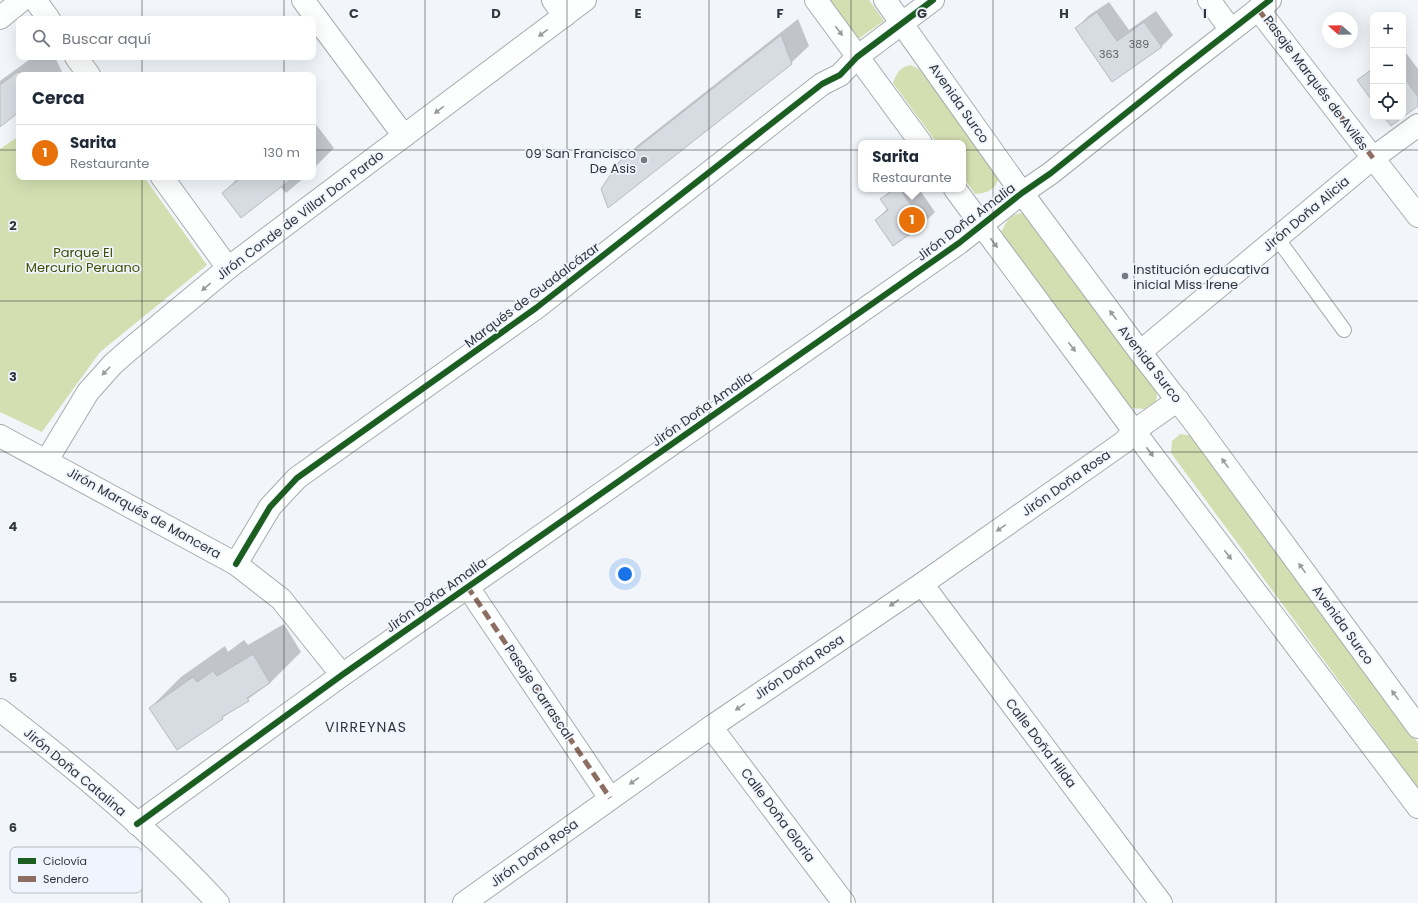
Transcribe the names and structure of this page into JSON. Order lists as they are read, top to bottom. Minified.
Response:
{"streets":{"street":["Pasaje Marqués de Avilés","Avenida Surco","Jirón Doña Alicia","Jirón Conde de Villar Don Pardo","Jirón Doña Amalia","Marqués de Guadalcázar","Jirón Doña Rosa","Jirón Marqués de Mancera","Pasaje Carrascal","Calle Doña Hilda","Jirón Doña Catalina","Calle Doña Gloria"]},"crossings":[["Pasaje Marqués de Avilés","Jirón Doña Alicia"],["Pasaje Marqués de Avilés","Jirón Doña Amalia"],["Avenida Surco","Jirón Doña Alicia"],["Avenida Surco","Jirón Doña Amalia"],["Avenida Surco","Marqués de Guadalcázar"],["Avenida Surco","Jirón Doña Rosa"],["Jirón Conde de Villar Don Pardo","Jirón Marqués de Mancera"],["Jirón Doña Amalia","Jirón Marqués de Mancera"],["Jirón Doña Amalia","Pasaje Carrascal"],["Jirón Doña Amalia","Jirón Doña Catalina"],["Marqués de Guadalcázar","Jirón Marqués de Mancera"],["Jirón Doña Rosa","Pasaje Carrascal"],["Jirón Doña Rosa","Calle Doña Hilda"],["Jirón Doña Rosa","Calle Doña Gloria"]],"one_way":["Jirón Conde de Villar Don Pardo","Jirón Doña Rosa"],"districts":["VIRREYNAS"],"parks":["Parque El Mercurio Peruano"],"places":["09 San Francisco De Asis","Institución educativa inicial Miss Irene"],"house_numbers":["389","363"],"legend":["Ciclovía","Sendero"],"north":"left","page":{"map_buttons":["+","−"],"search":"Buscar aquí","heading":"Cerca","list":[{"mark":"1","name":"Sarita","note":"Restaurante","value":"130 m"}],"popup":["Sarita","Restaurante"],"pins":"1"},"grid":{"columns":["C","D","E","F","G","H","I"],"rows":["2","3","4","5","6"]}}
